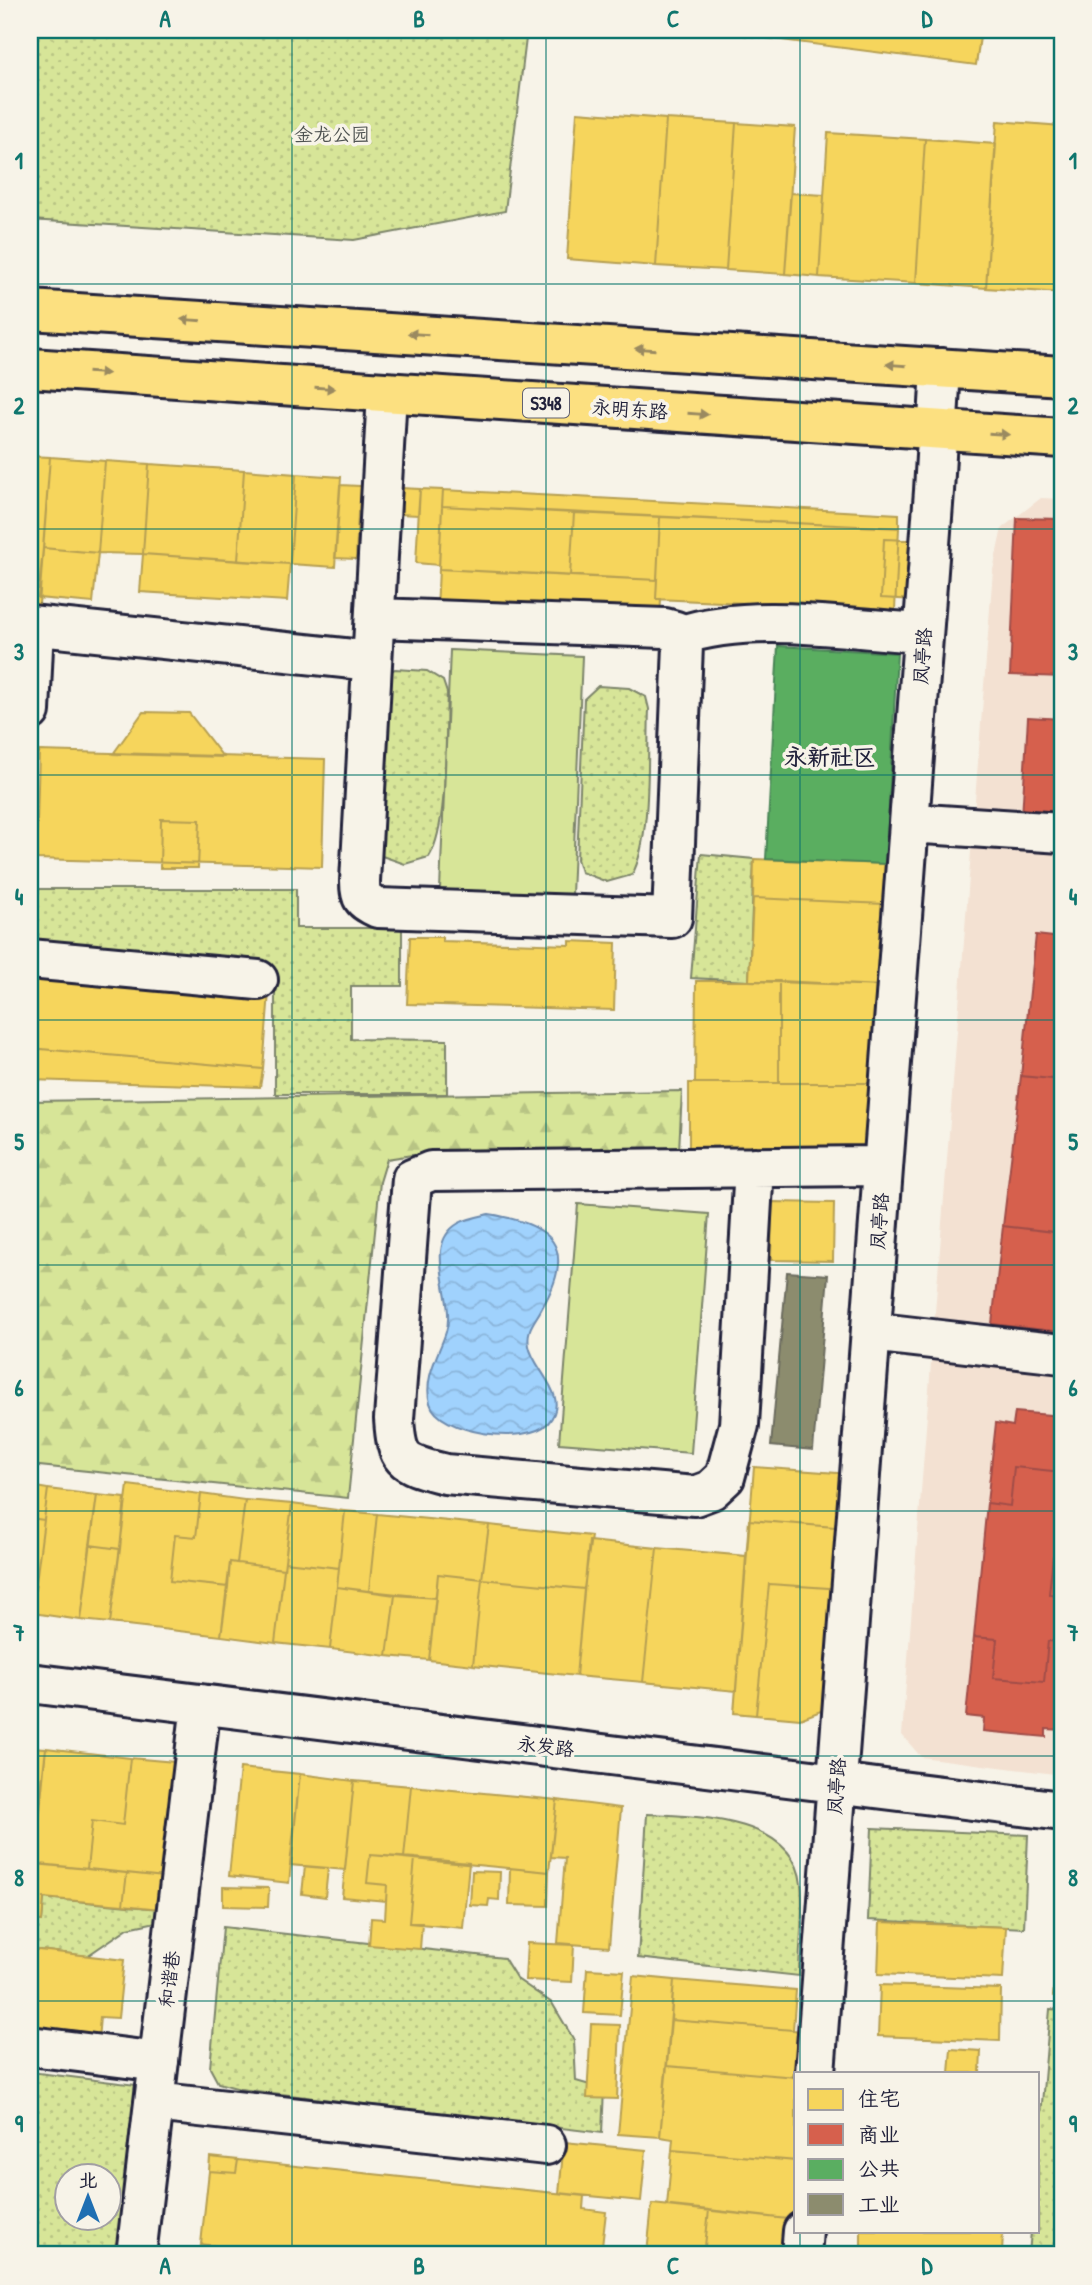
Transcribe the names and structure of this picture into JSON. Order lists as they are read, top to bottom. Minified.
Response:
{"streets":{"main road":["S348","永明东路"],"street":["凤亭路","永发路","和谐巷"]},"crossings":[["永明东路","凤亭路"],["凤亭路","永发路"],["永发路","和谐巷"]],"districts":["永新社区"],"parks":["金龙公园"],"legend":["住宅","商业","公共","工业"],"north":"top","grid":{"columns":["A","B","C","D"],"rows":["1","2","3","4","5","6","7","8","9"]}}
